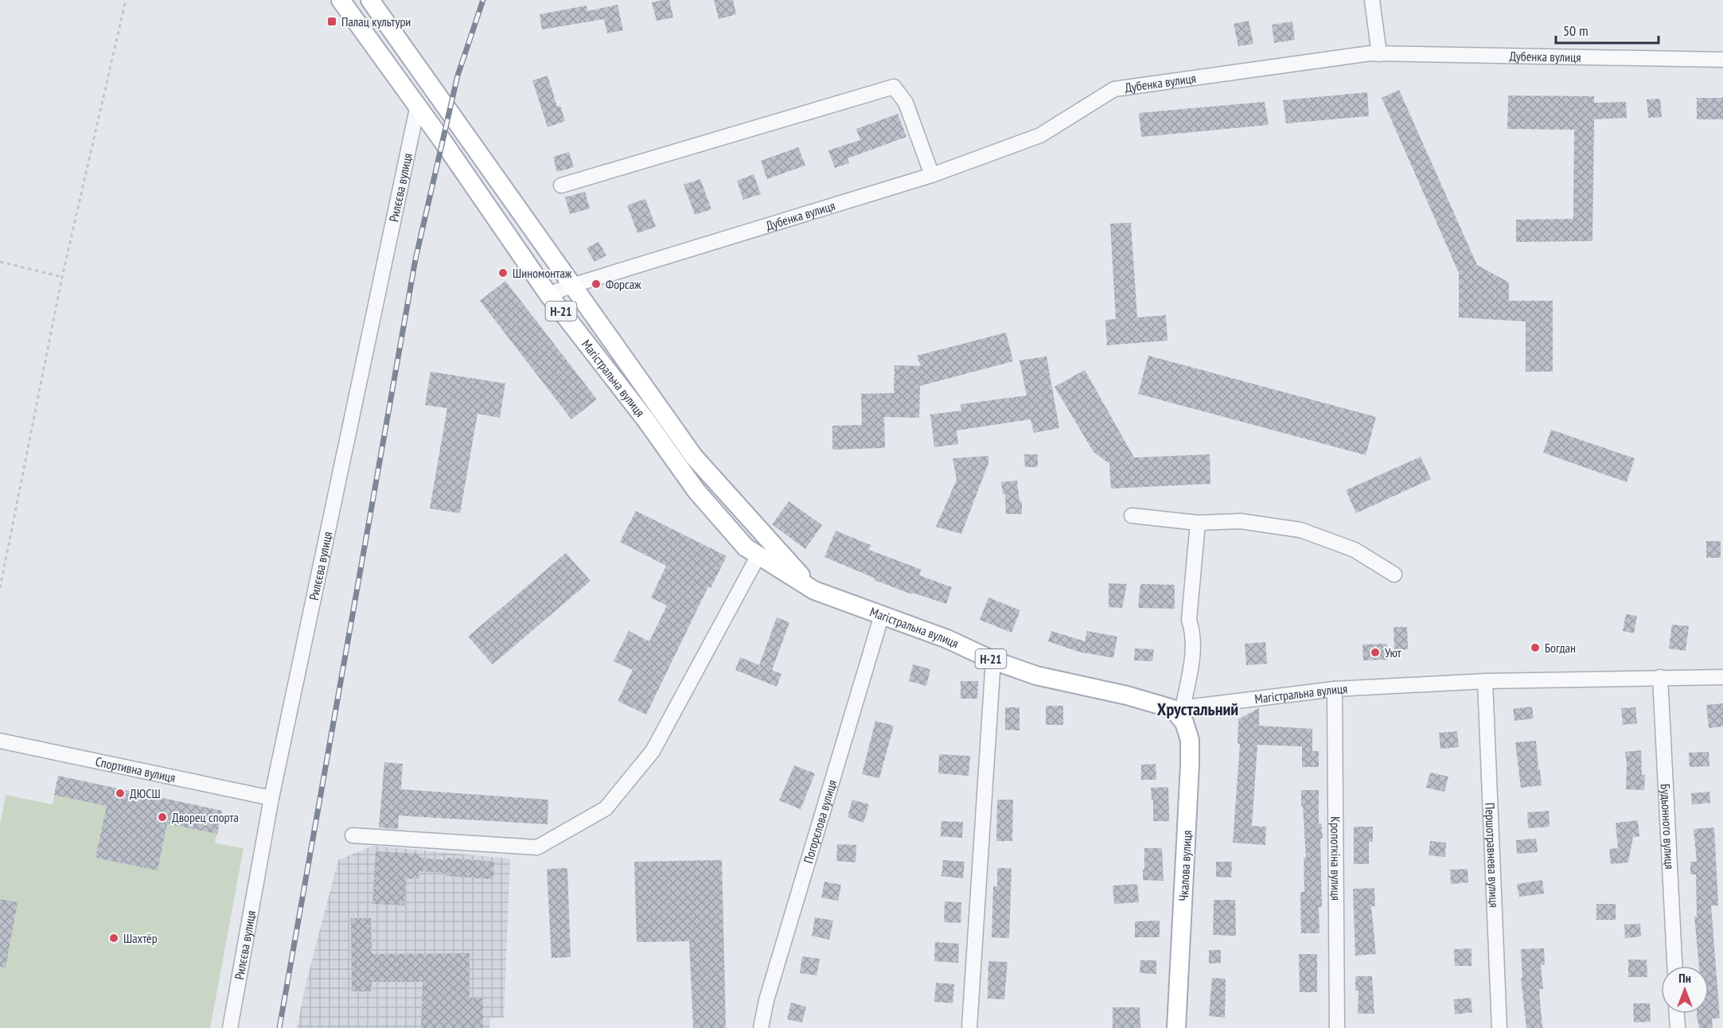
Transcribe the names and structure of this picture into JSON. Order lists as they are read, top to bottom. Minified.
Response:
{"streets":{"main road":["Н-21","Магістральна вулиця","Чкалова вулиця"],"street":["Дубенка вулиця","Рилєєва вулиця","Спортивна вулиця","Погорєлова вулиця","Будьонного вулиця","Першотравнева вулиця","Кропоткіна вулиця"]},"crossings":[["Дубенка вулиця","Магістральна вулиця"],["Рилєєва вулиця","Магістральна вулиця"],["Рилєєва вулиця","Спортивна вулиця"],["Магістральна вулиця","Погорєлова вулиця"],["Магістральна вулиця","Будьонного вулиця"],["Магістральна вулиця","Першотравнева вулиця"],["Магістральна вулиця","Кропоткіна вулиця"],["Магістральна вулиця","Чкалова вулиця"]],"districts":["Хрустальний"],"places":{"transit":["Палац культури"],"other":["Шиномонтаж","Форсаж","Богдан","Уют","ДЮСШ","Дворец спорта","Шахтёр"]},"scale_bar":"50 m","north":"top"}
